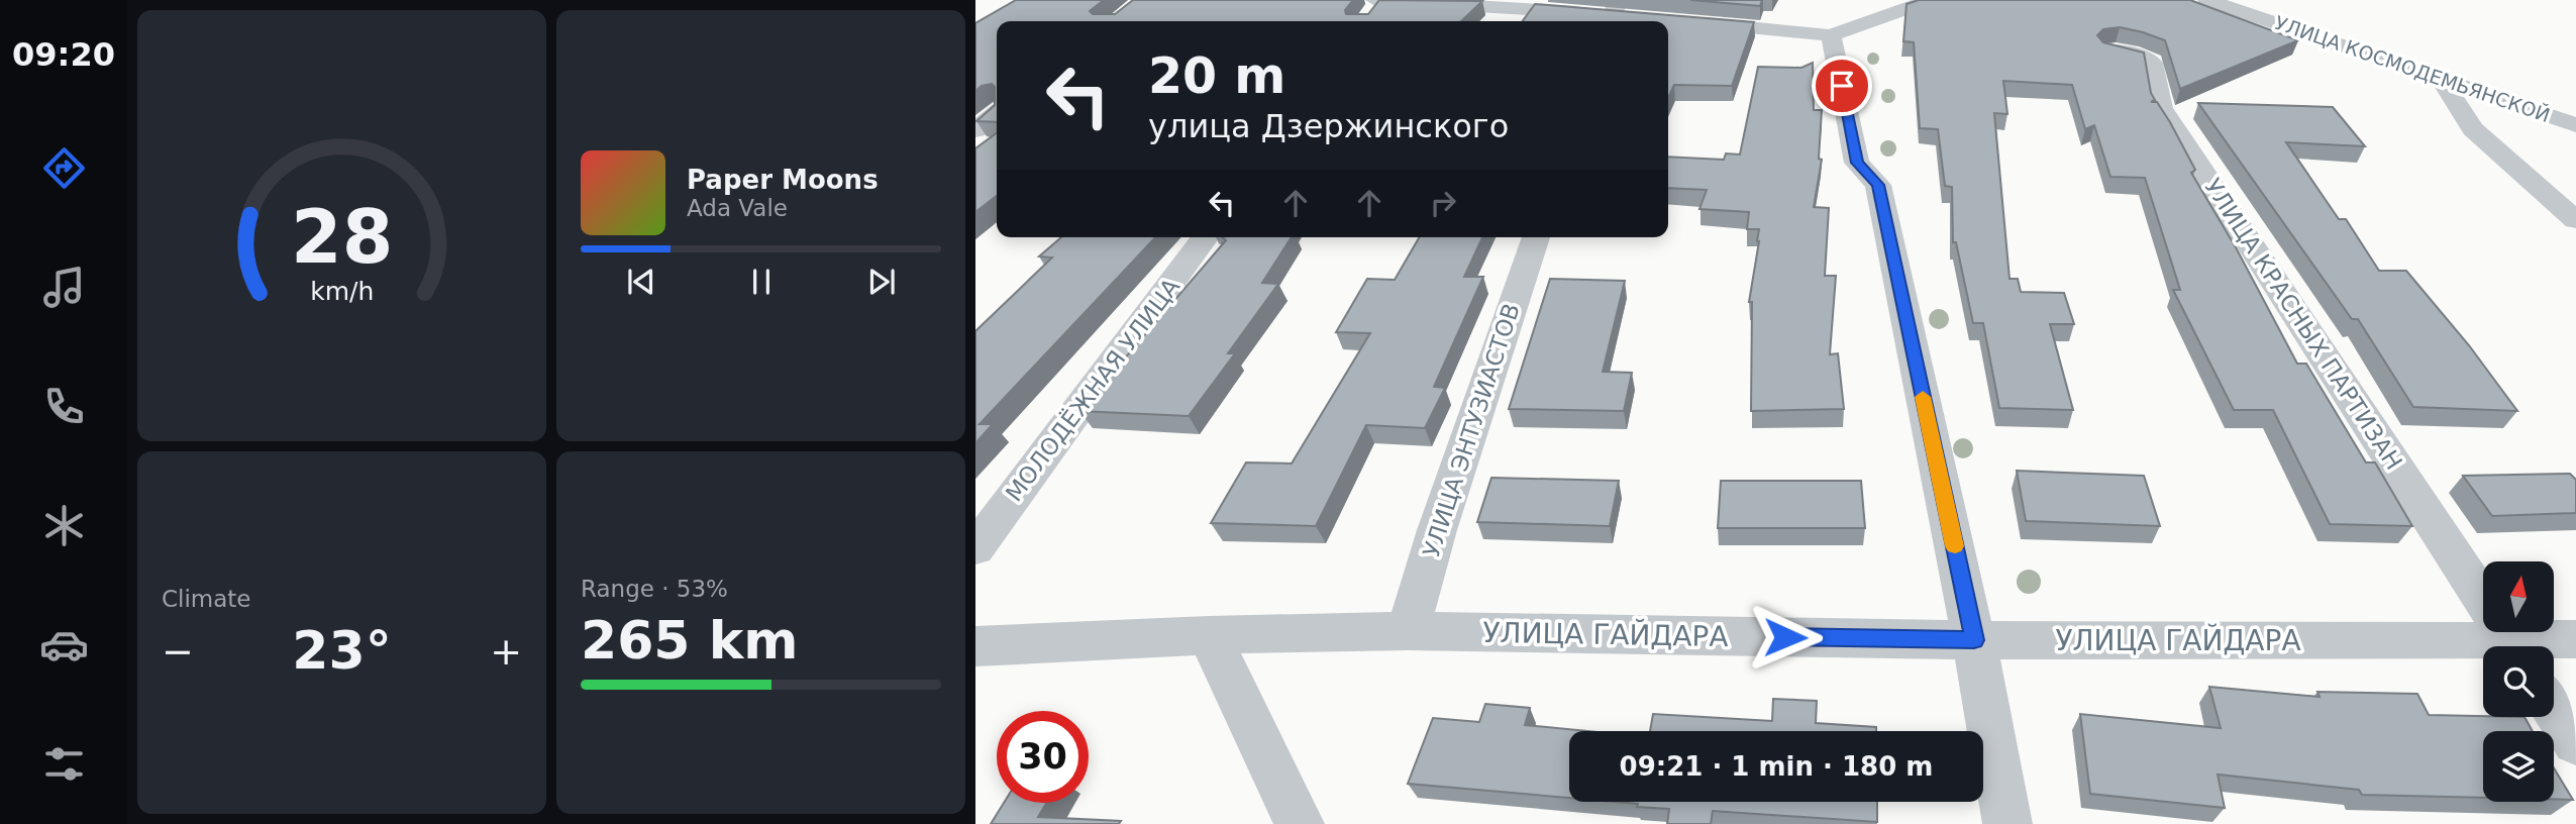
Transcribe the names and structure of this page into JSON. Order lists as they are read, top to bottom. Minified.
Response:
{"streets":{"street":["УЛИЦА КОСМОДЕМЬЯНСКОЙ","УЛИЦА КРАСНЫХ ПАРТИЗАН","МОЛОДЁЖНАЯ УЛИЦА","УЛИЦА ЭНТУЗИАСТОВ","УЛИЦА ГАЙДАРА"]},"crossings":[["УЛИЦА КРАСНЫХ ПАРТИЗАН","УЛИЦА ГАЙДАРА"],["УЛИЦА ЭНТУЗИАСТОВ","УЛИЦА ГАЙДАРА"]],"north":"top","page":{"tabs":"09:20","turn":["20 m","улица Дзержинского"],"song":["Paper Moons","Ada Vale"],"tile":["Climate",["Range · 53%","265 km"]],"heat":["−","23°","+"],"limit":"30","trip":"09:21 · 1 min · 180 m","gauge":["28","km/h"]}}
